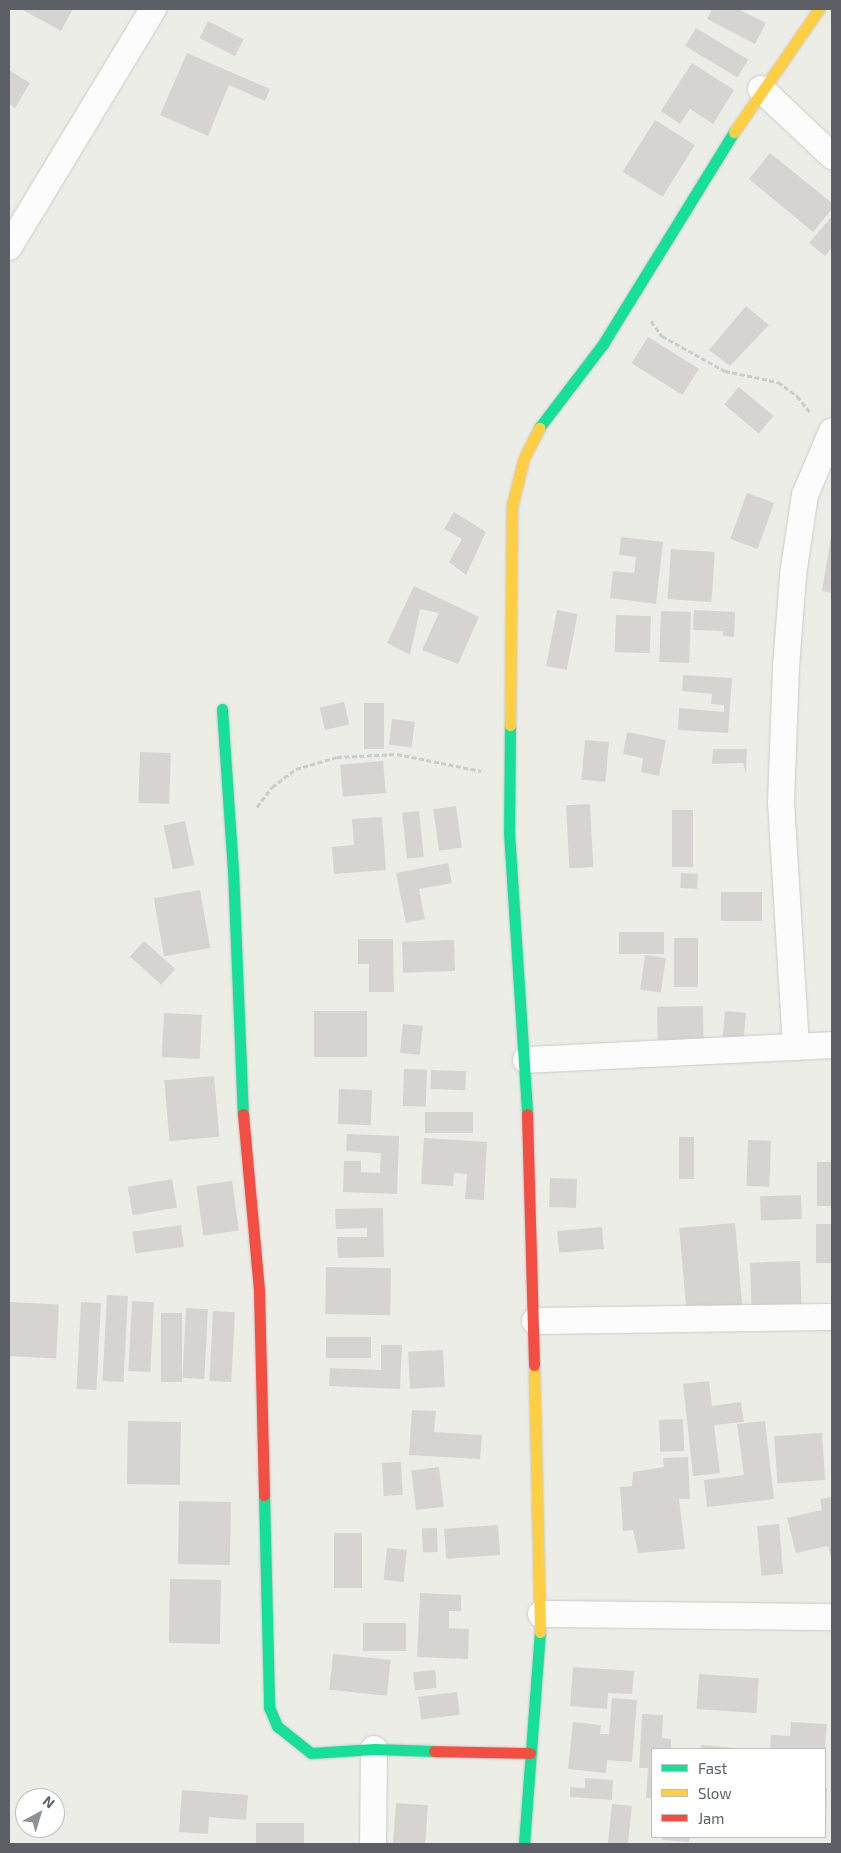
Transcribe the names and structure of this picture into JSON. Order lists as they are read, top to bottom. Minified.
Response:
{"legend":["Fast","Slow","Jam"],"north":"top right"}
